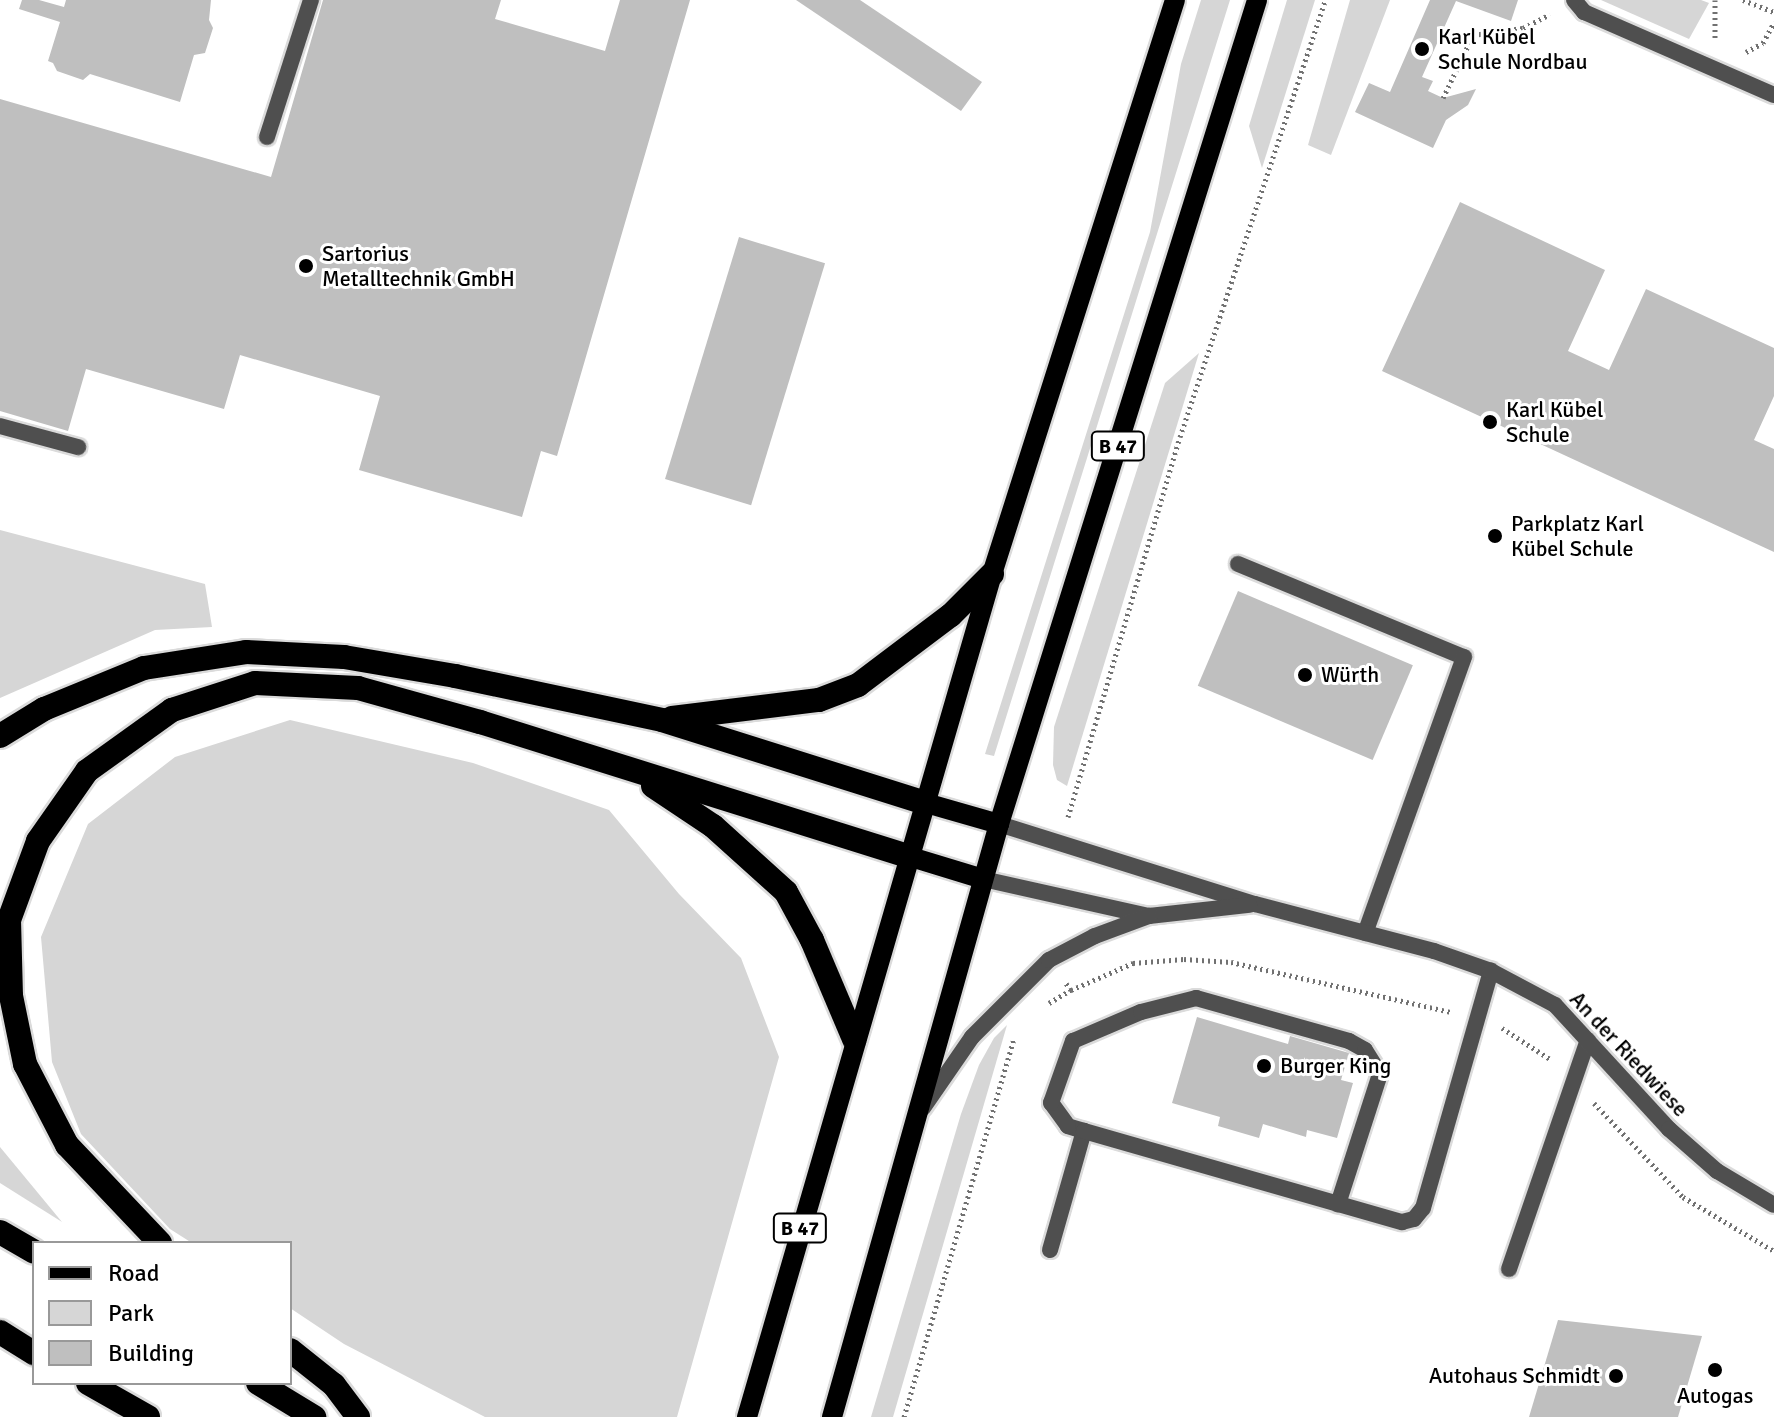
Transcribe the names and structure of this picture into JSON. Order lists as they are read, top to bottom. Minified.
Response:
{"streets":{"main road":["B 47"],"street":["An der Riedwiese"]},"crossings":[["B 47","An der Riedwiese"]],"places":["Karl Kübel Schule Nordbau","Sartorius Metalltechnik GmbH","Karl Kübel Schule","Parkplatz Karl Kübel Schule","Würth","Burger King","Autogas","Autohaus Schmidt"],"legend":["Road","Park","Building"]}
